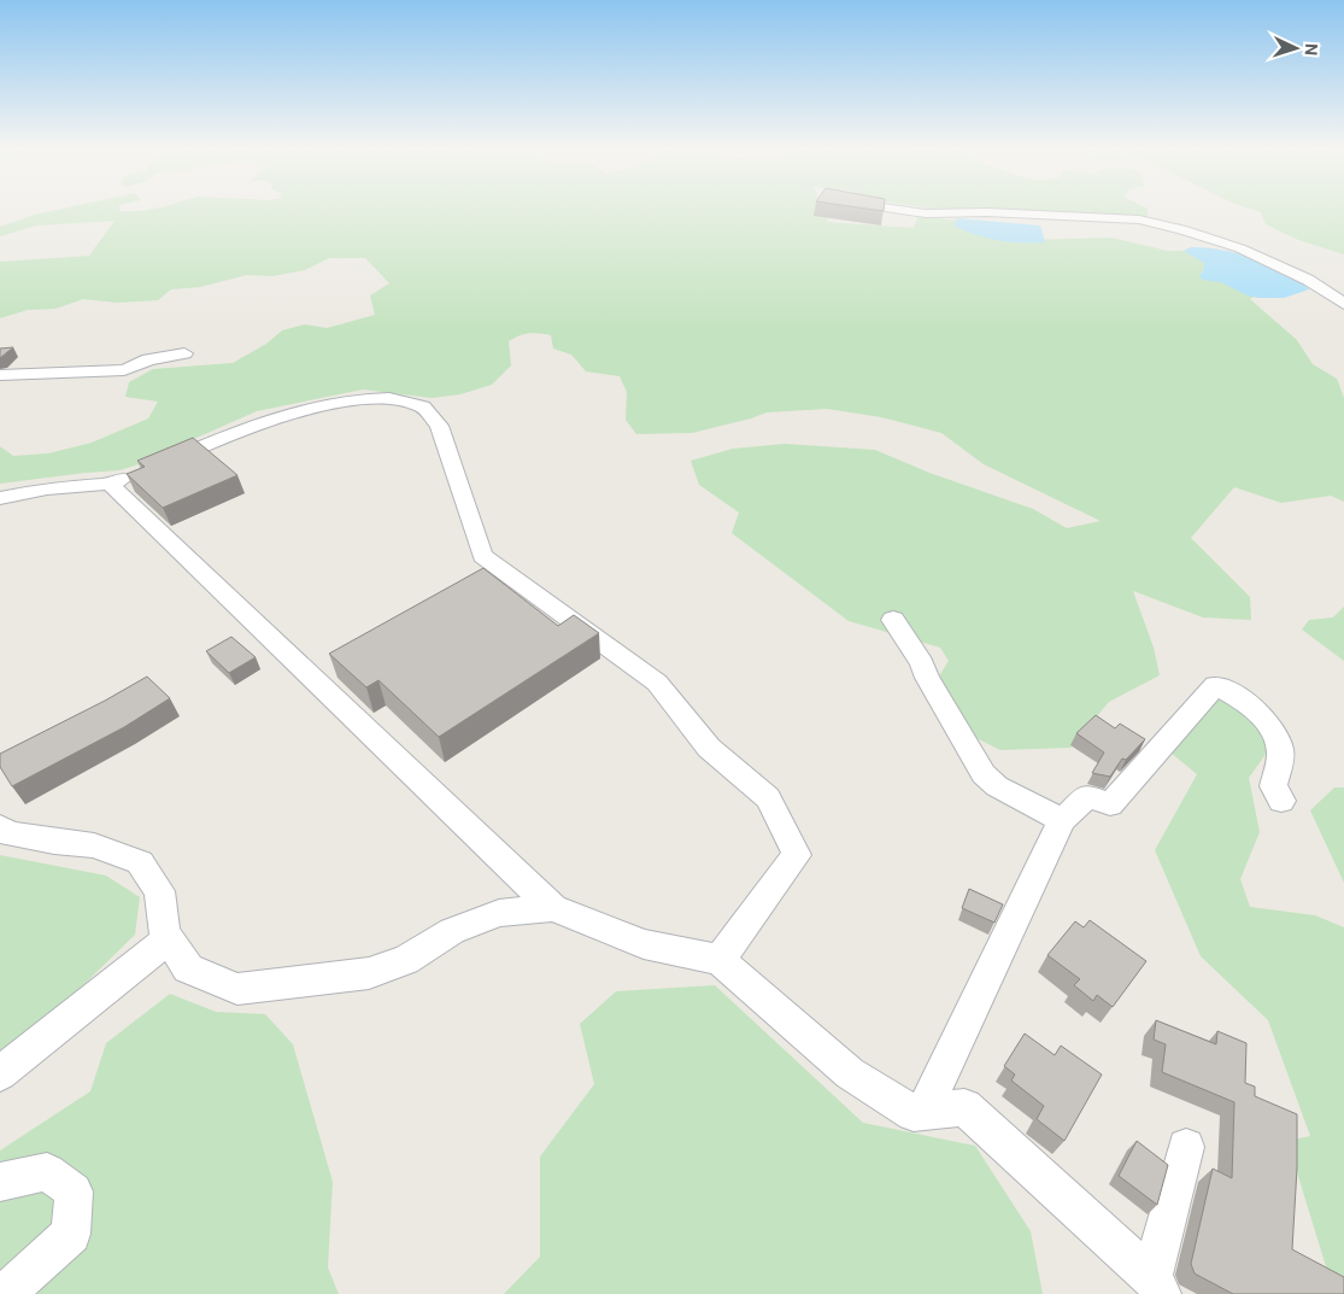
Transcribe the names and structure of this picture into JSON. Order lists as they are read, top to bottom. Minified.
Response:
{"north":"right"}
